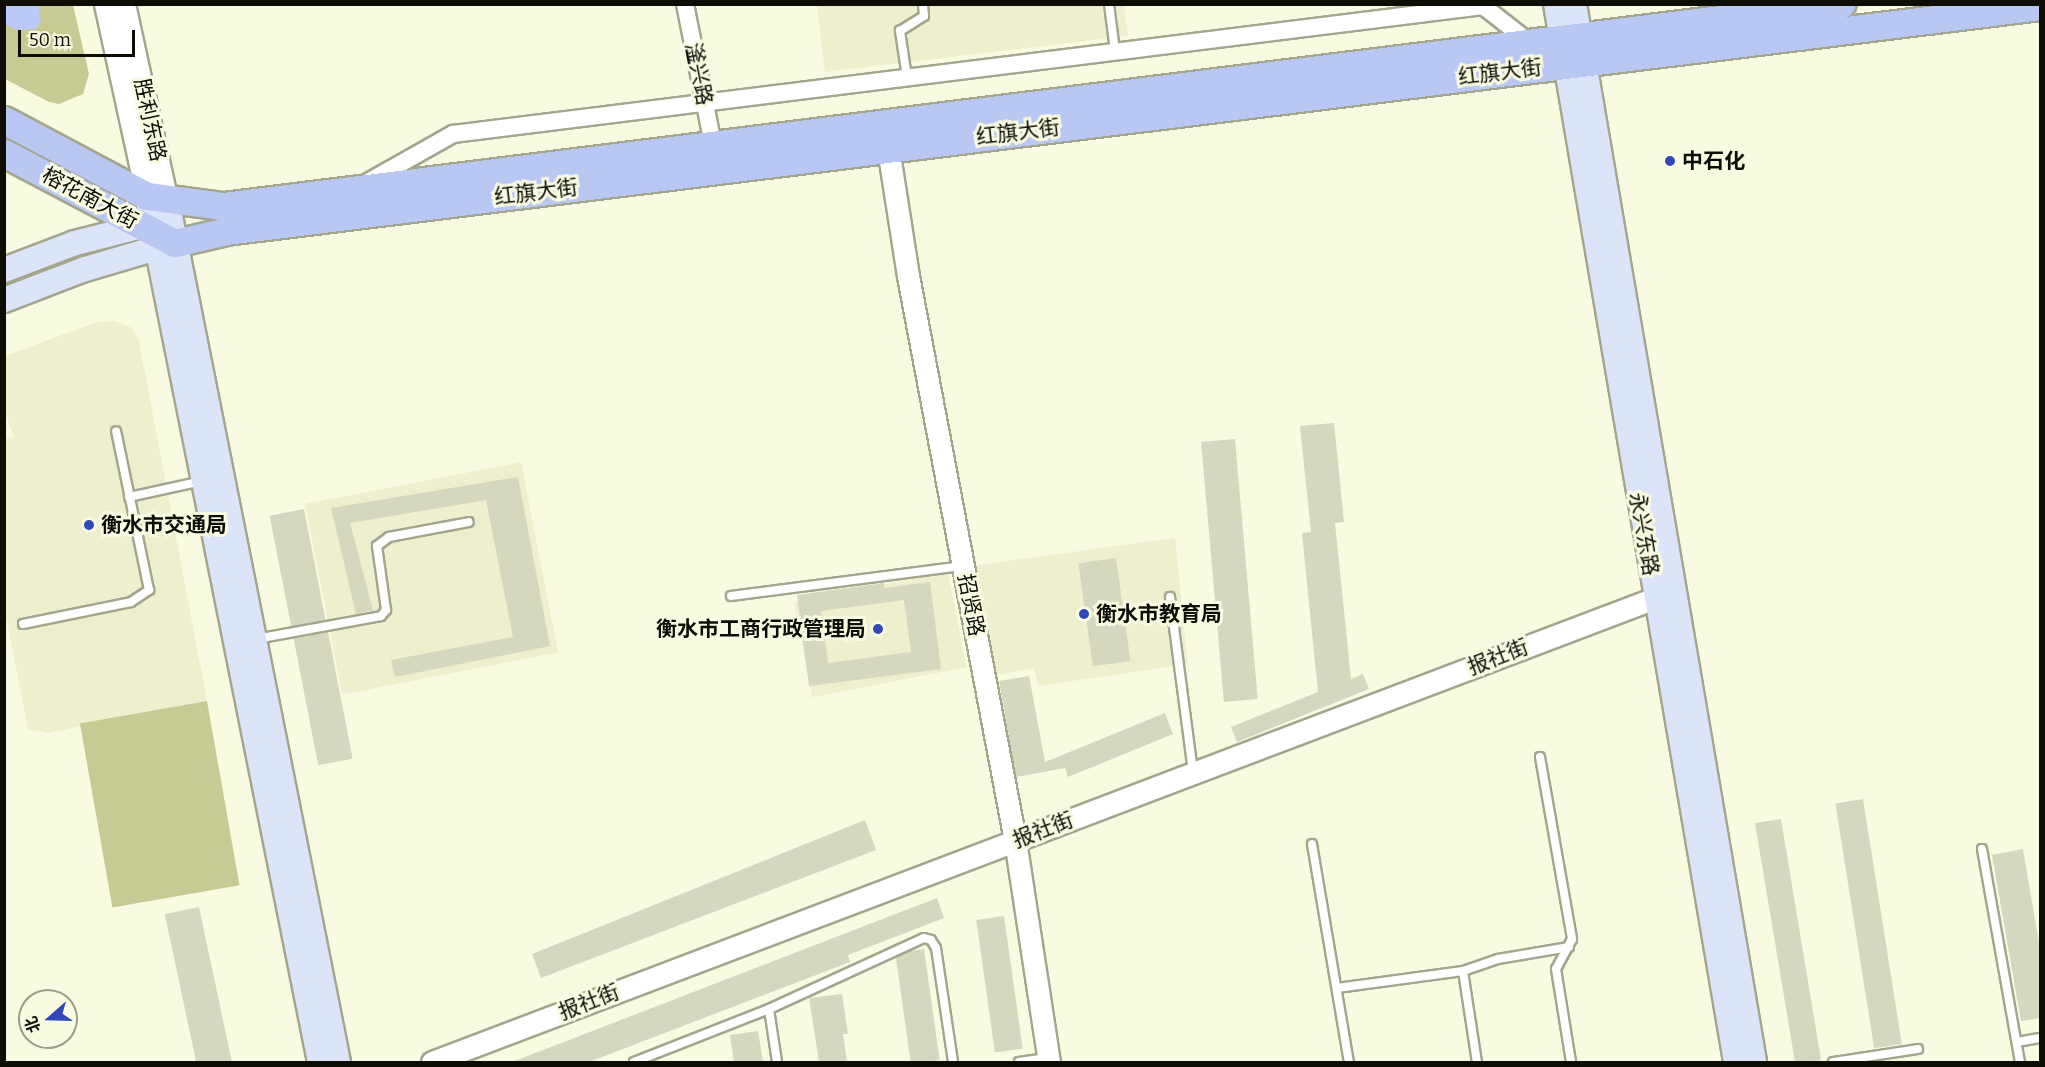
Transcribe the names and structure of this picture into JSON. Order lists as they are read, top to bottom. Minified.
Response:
{"streets":{"main road":["红旗大街","榕花南大街","永兴东路"],"street":["滏兴路","胜利东路","招贤路","报社街"]},"crossings":[["红旗大街","滏兴路"],["红旗大街","胜利东路"],["红旗大街","榕花南大街"],["红旗大街","永兴东路"],["红旗大街","招贤路"],["胜利东路","榕花南大街"],["永兴东路","报社街"],["招贤路","报社街"]],"places":["中石化","衡水市交通局","衡水市教育局","衡水市工商行政管理局"],"scale_bar":"50 m","north":"left"}
